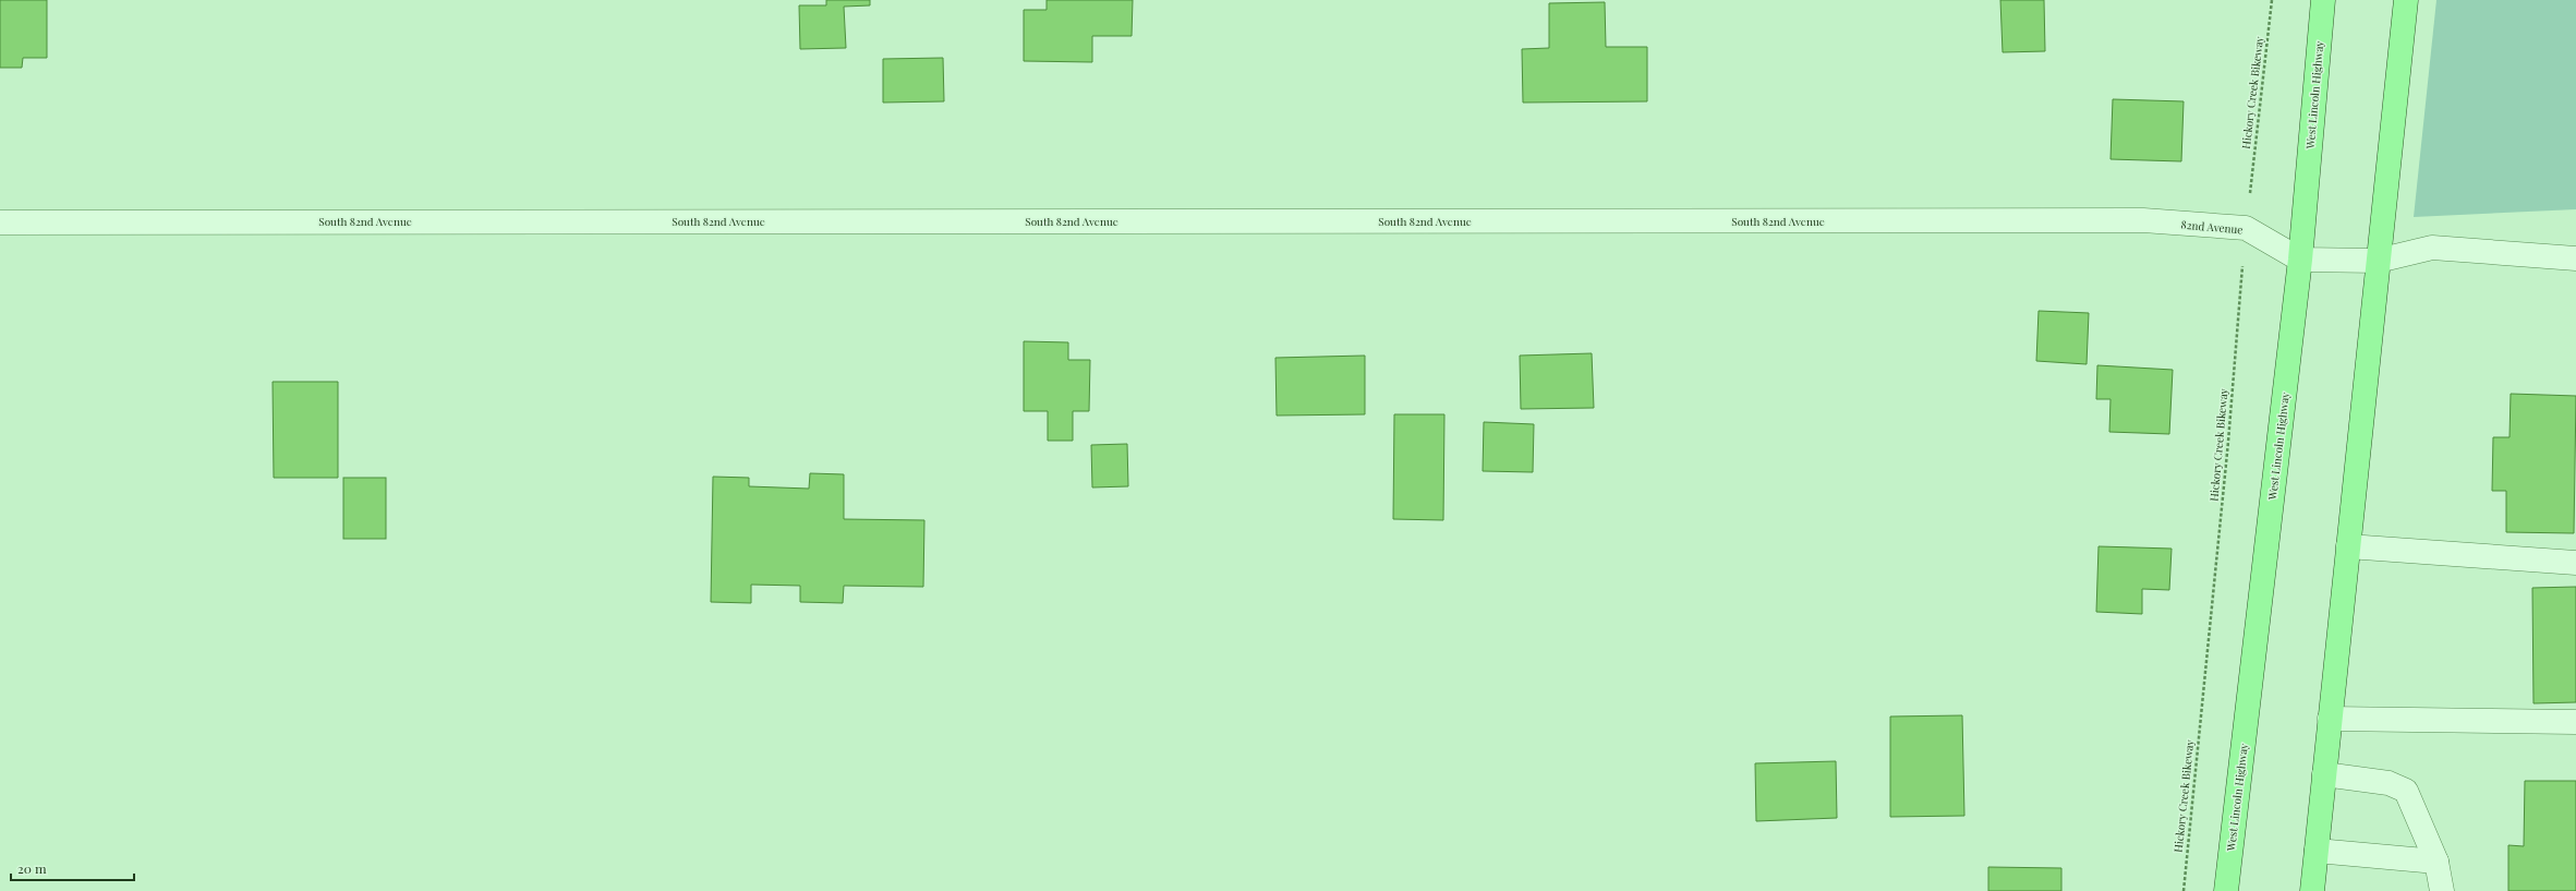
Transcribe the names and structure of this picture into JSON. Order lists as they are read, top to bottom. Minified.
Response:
{"streets":{"main road":["West Lincoln Highway"],"street":["South 82nd Avenue","82nd Avenue"],"path":["Hickory Creek Bikeway"]},"crossings":[["Hickory Creek Bikeway","82nd Avenue"],["West Lincoln Highway","82nd Avenue"],["South 82nd Avenue","82nd Avenue"]],"scale_bar":"20 m"}
